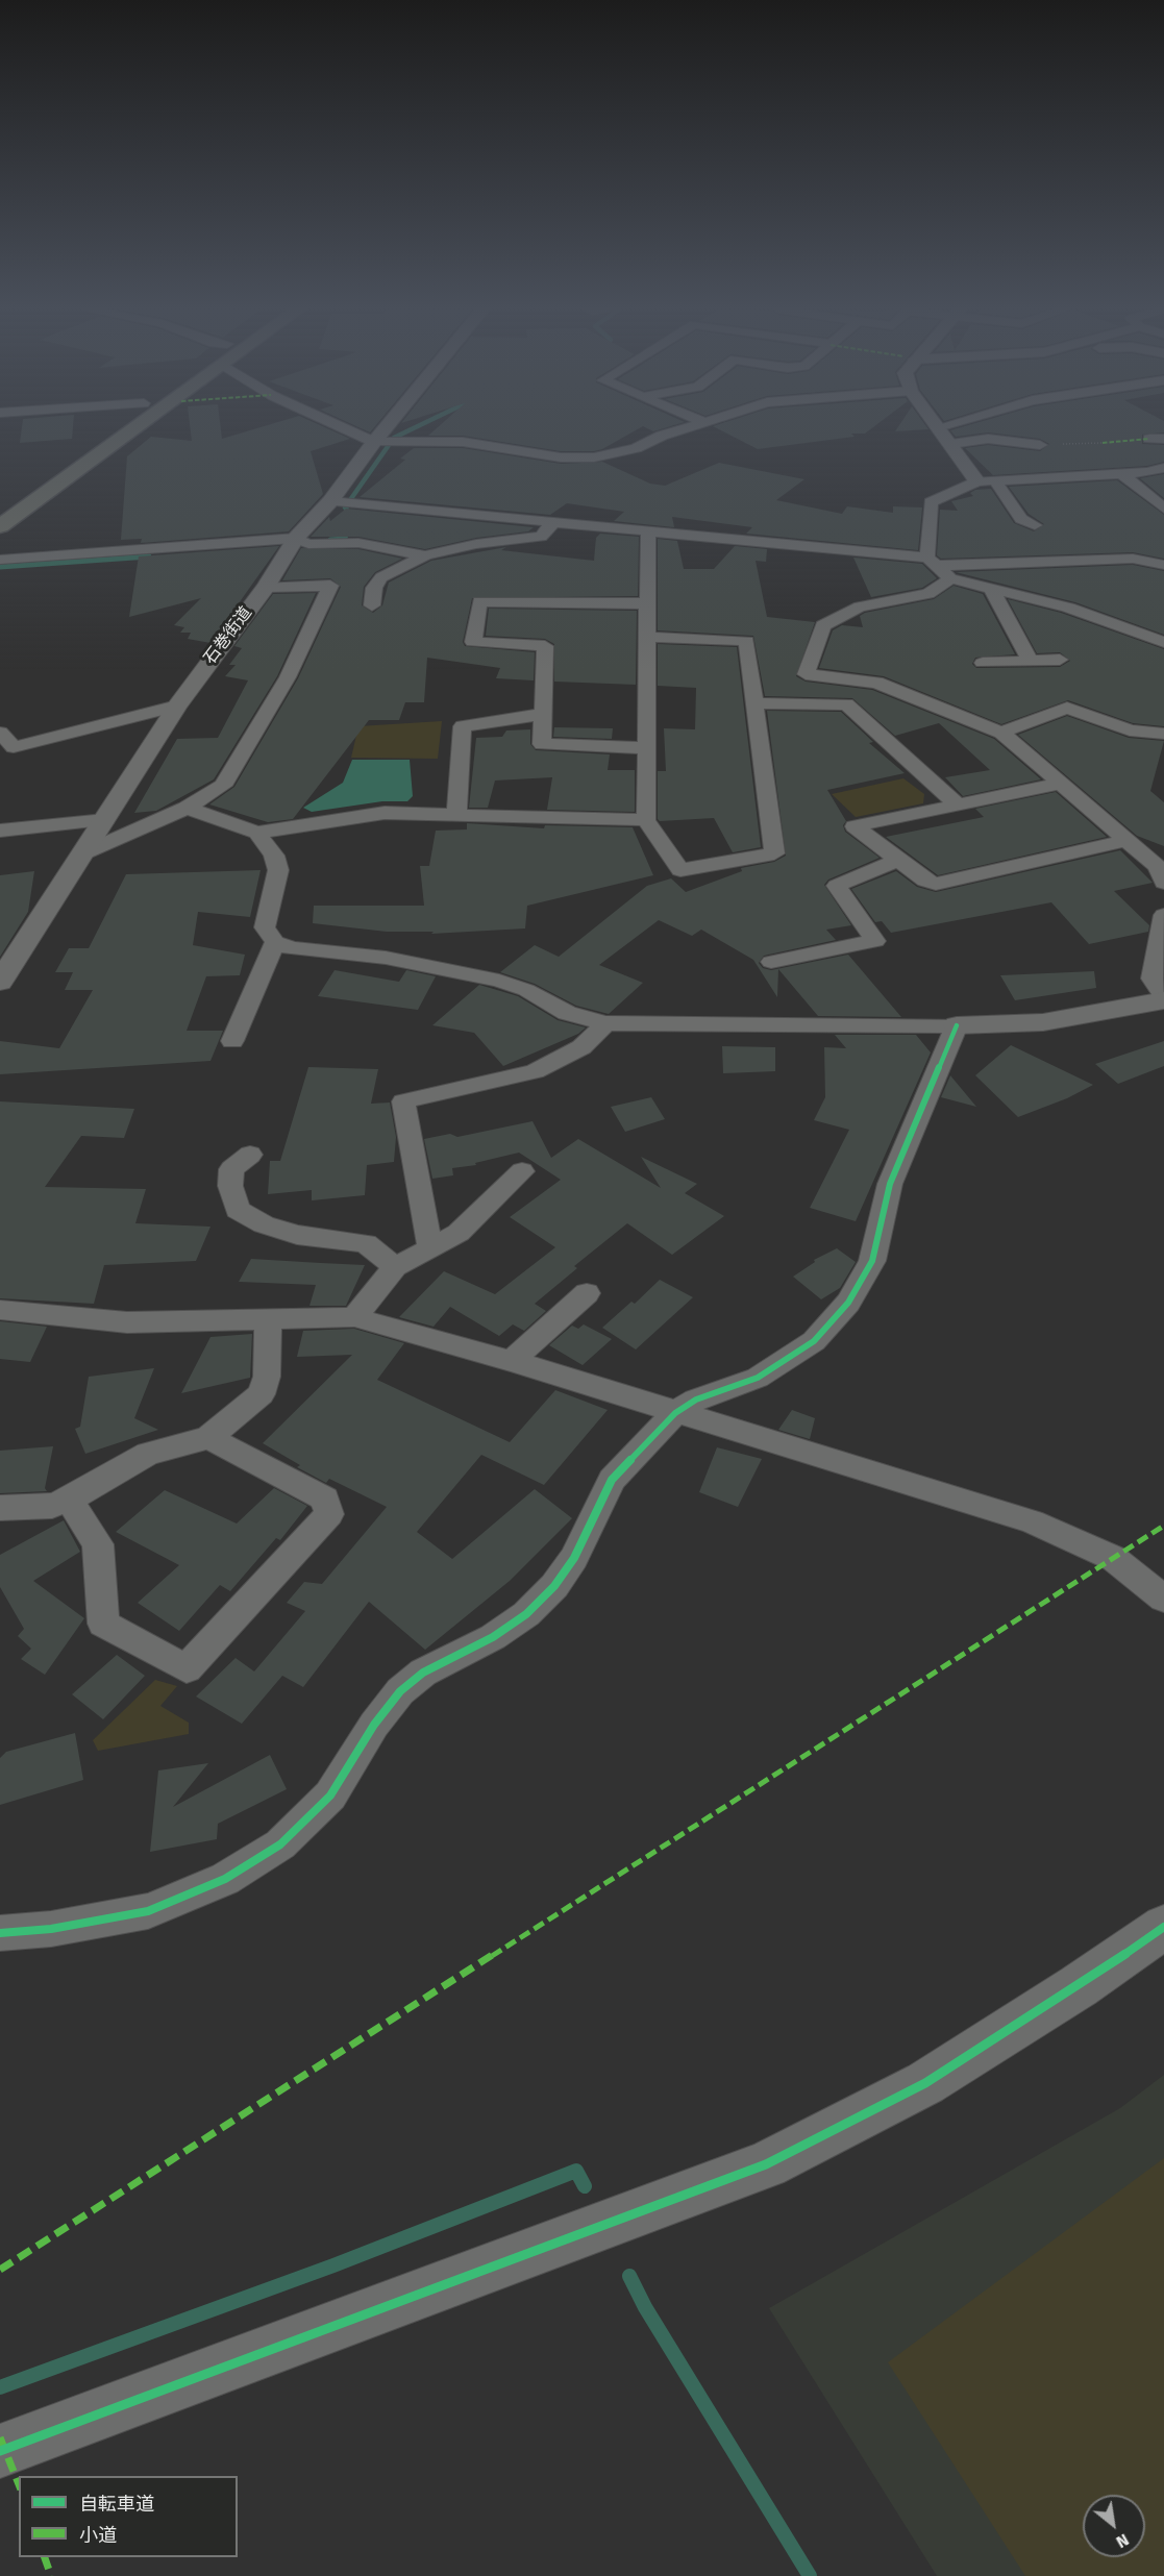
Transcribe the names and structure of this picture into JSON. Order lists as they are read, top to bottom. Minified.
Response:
{"streets":{"street":["石巻街道"]},"legend":["自転車道","小道"],"north":"bottom right"}
